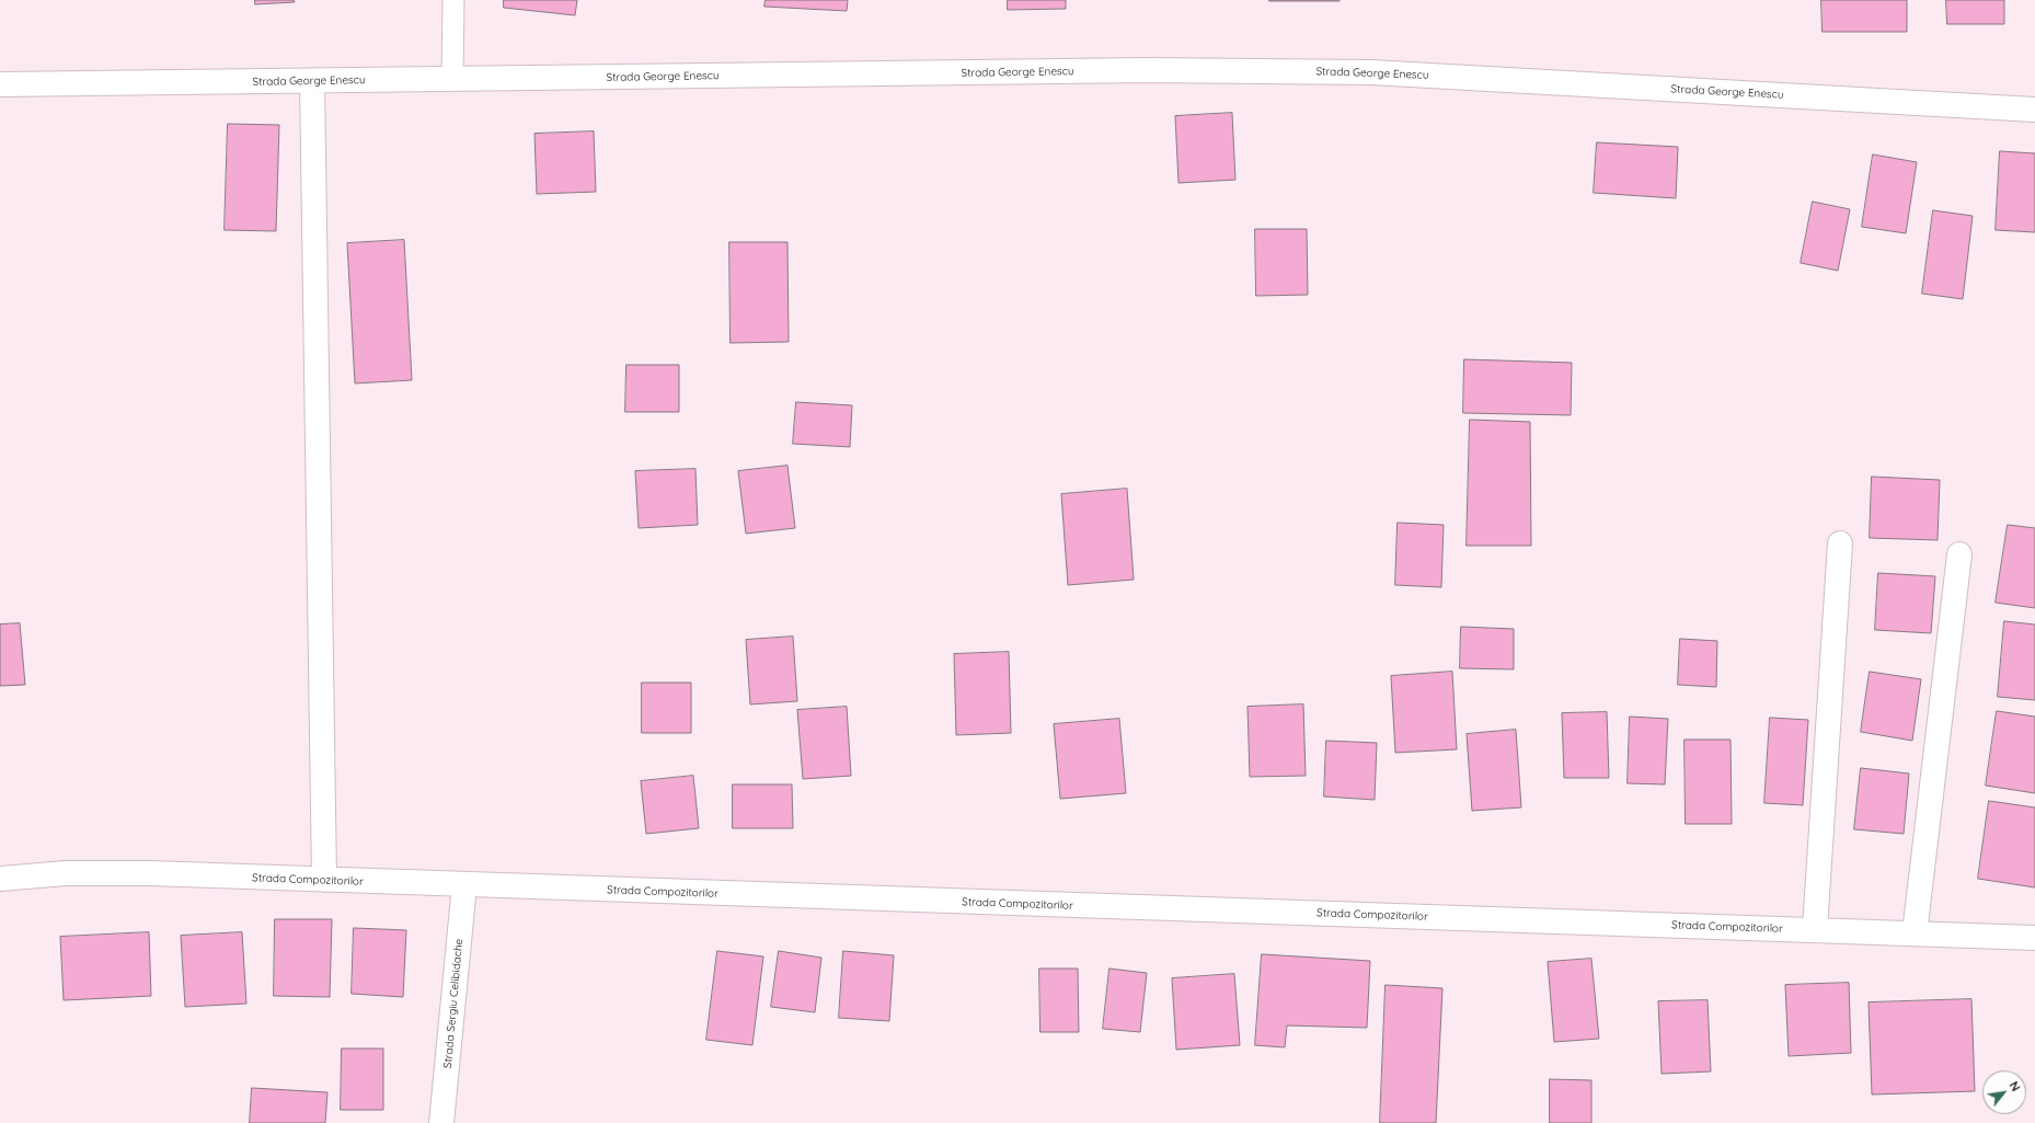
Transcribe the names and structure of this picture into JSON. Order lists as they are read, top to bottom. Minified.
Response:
{"streets":{"street":["Strada George Enescu","Strada Compozitorilor","Strada Sergiu Celibidache"]},"crossings":[["Strada Compozitorilor","Strada Sergiu Celibidache"]],"north":"top right"}
